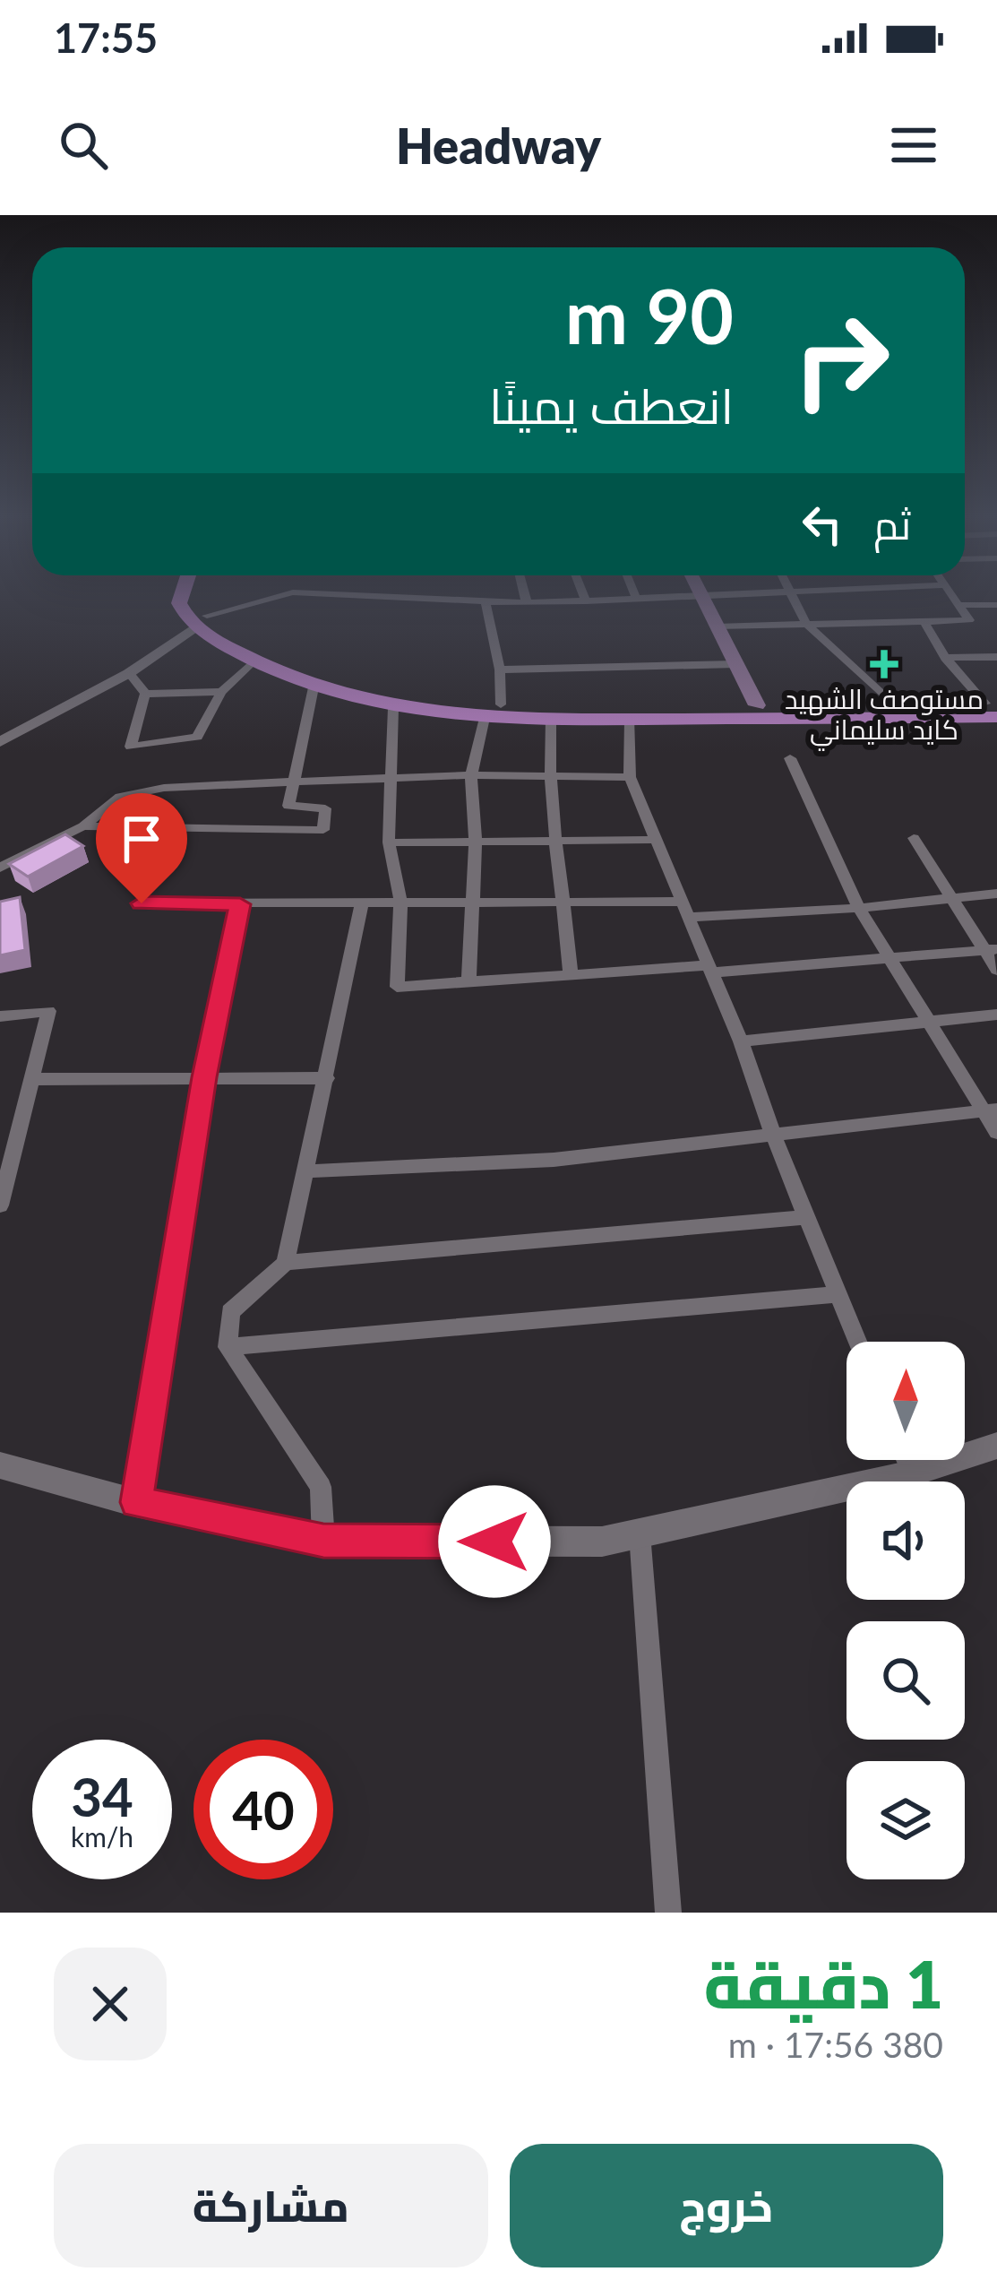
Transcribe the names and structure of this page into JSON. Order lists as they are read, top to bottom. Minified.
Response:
{"places":{"health":["مستوصف الشهيد كايد سليماني"]},"north":"top","page":{"status":"17:55","header":"Headway","turn":["90 m","انعطف يمينًا"],"then":"ثم","speed":"34 km/h","limit":"40","heading":["1 دقيقة","380 m · 17:56"],"buttons":["خروج","مشاركة"]}}
